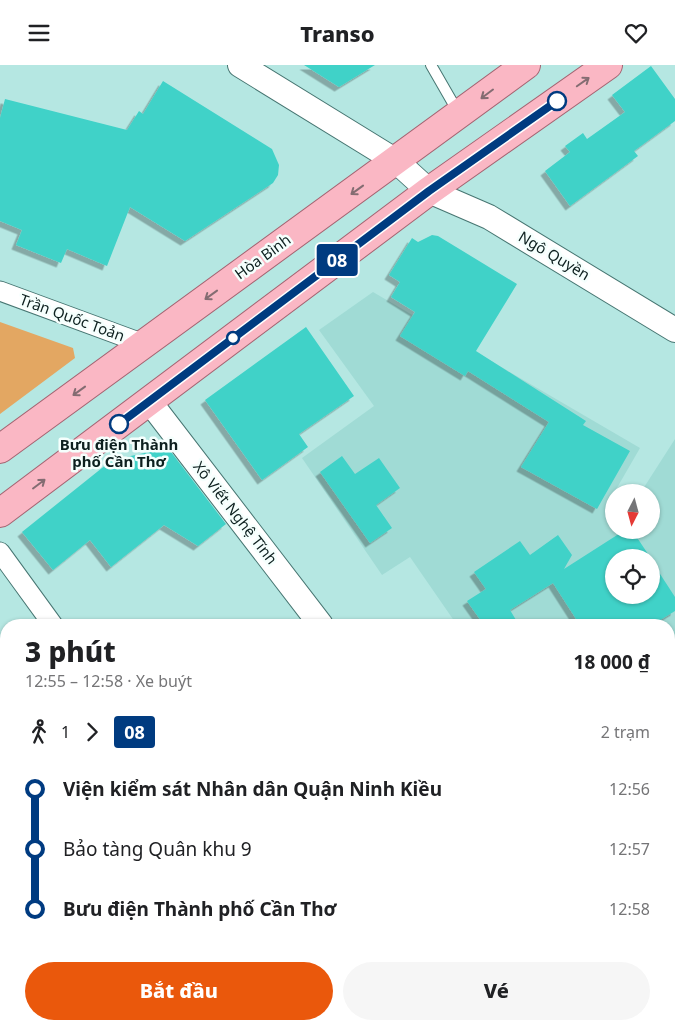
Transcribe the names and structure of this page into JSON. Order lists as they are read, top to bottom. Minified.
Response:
{"streets":{"main road":["Hòa Bình"],"street":["Ngô Quyền","Trần Quốc Toản","Xô Viết Nghệ Tĩnh"]},"crossings":[["Ngô Quyền","Hòa Bình"],["Hòa Bình","Trần Quốc Toản"]],"places":["Bưu điện Thành phố Cần Thơ"],"lines":["bus line 08"],"north":"bottom","page":{"header":"Transo","on_map":"08","heading":["3 phút","12:55 – 12:58 · Xe buýt","18 000 ₫"],"legs":["1","08","2 trạm"],"list":[{"name":"Viện kiểm sát Nhân dân Quận Ninh Kiều","value":"12:56"},{"name":"Bảo tàng Quân khu 9","value":"12:57"},{"name":"Bưu điện Thành phố Cần Thơ","value":"12:58"}],"buttons":["Bắt đầu","Vé"]}}
